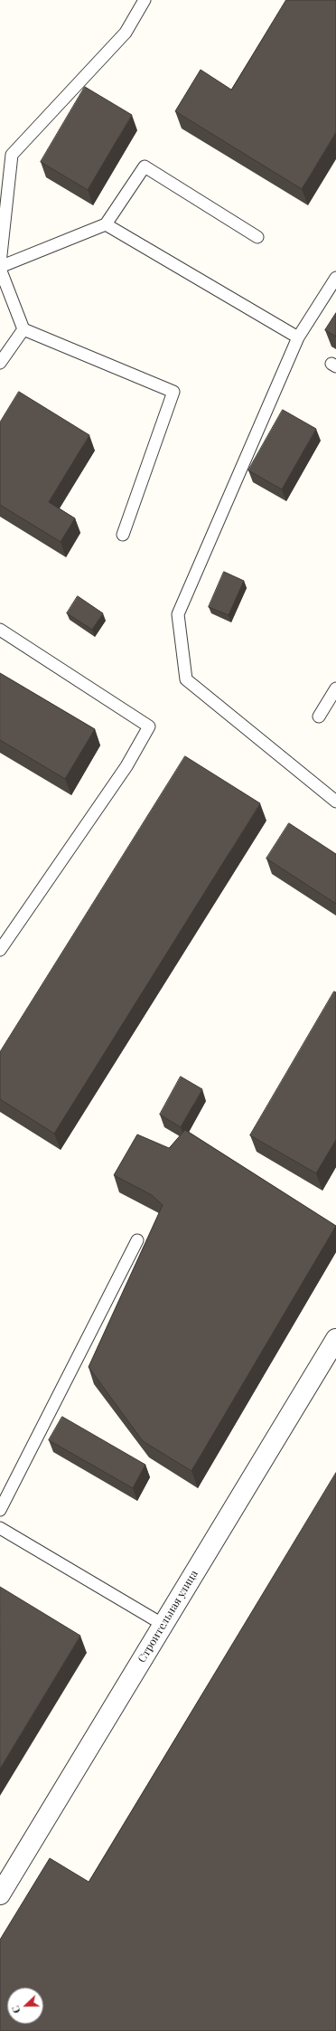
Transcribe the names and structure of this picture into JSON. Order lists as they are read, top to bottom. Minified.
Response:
{"streets":{"street":["Строительная улица"]},"north":"left"}
